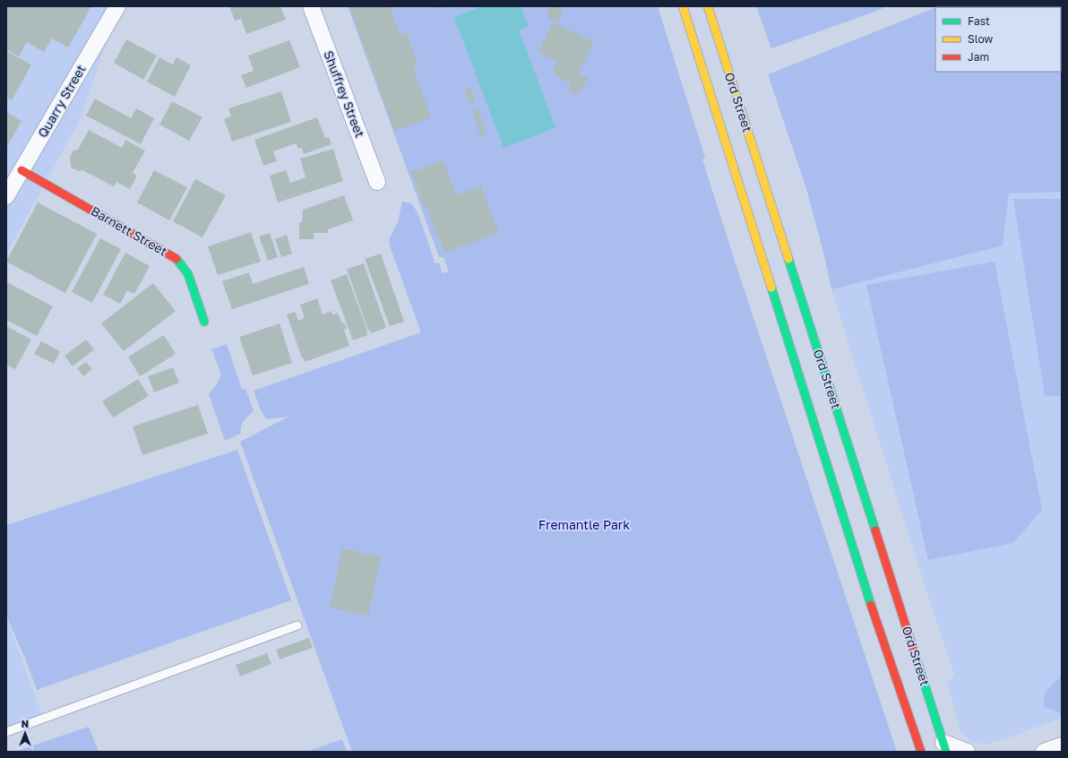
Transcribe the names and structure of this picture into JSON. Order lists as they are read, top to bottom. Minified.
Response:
{"streets":{"main road":["Ord Street","Barnett Street"],"street":["Shuffrey Street","Quarry Street"]},"crossings":[["Quarry Street","Barnett Street"]],"parks":["Fremantle Park"],"legend":["Fast","Slow","Jam"],"north":"top"}
